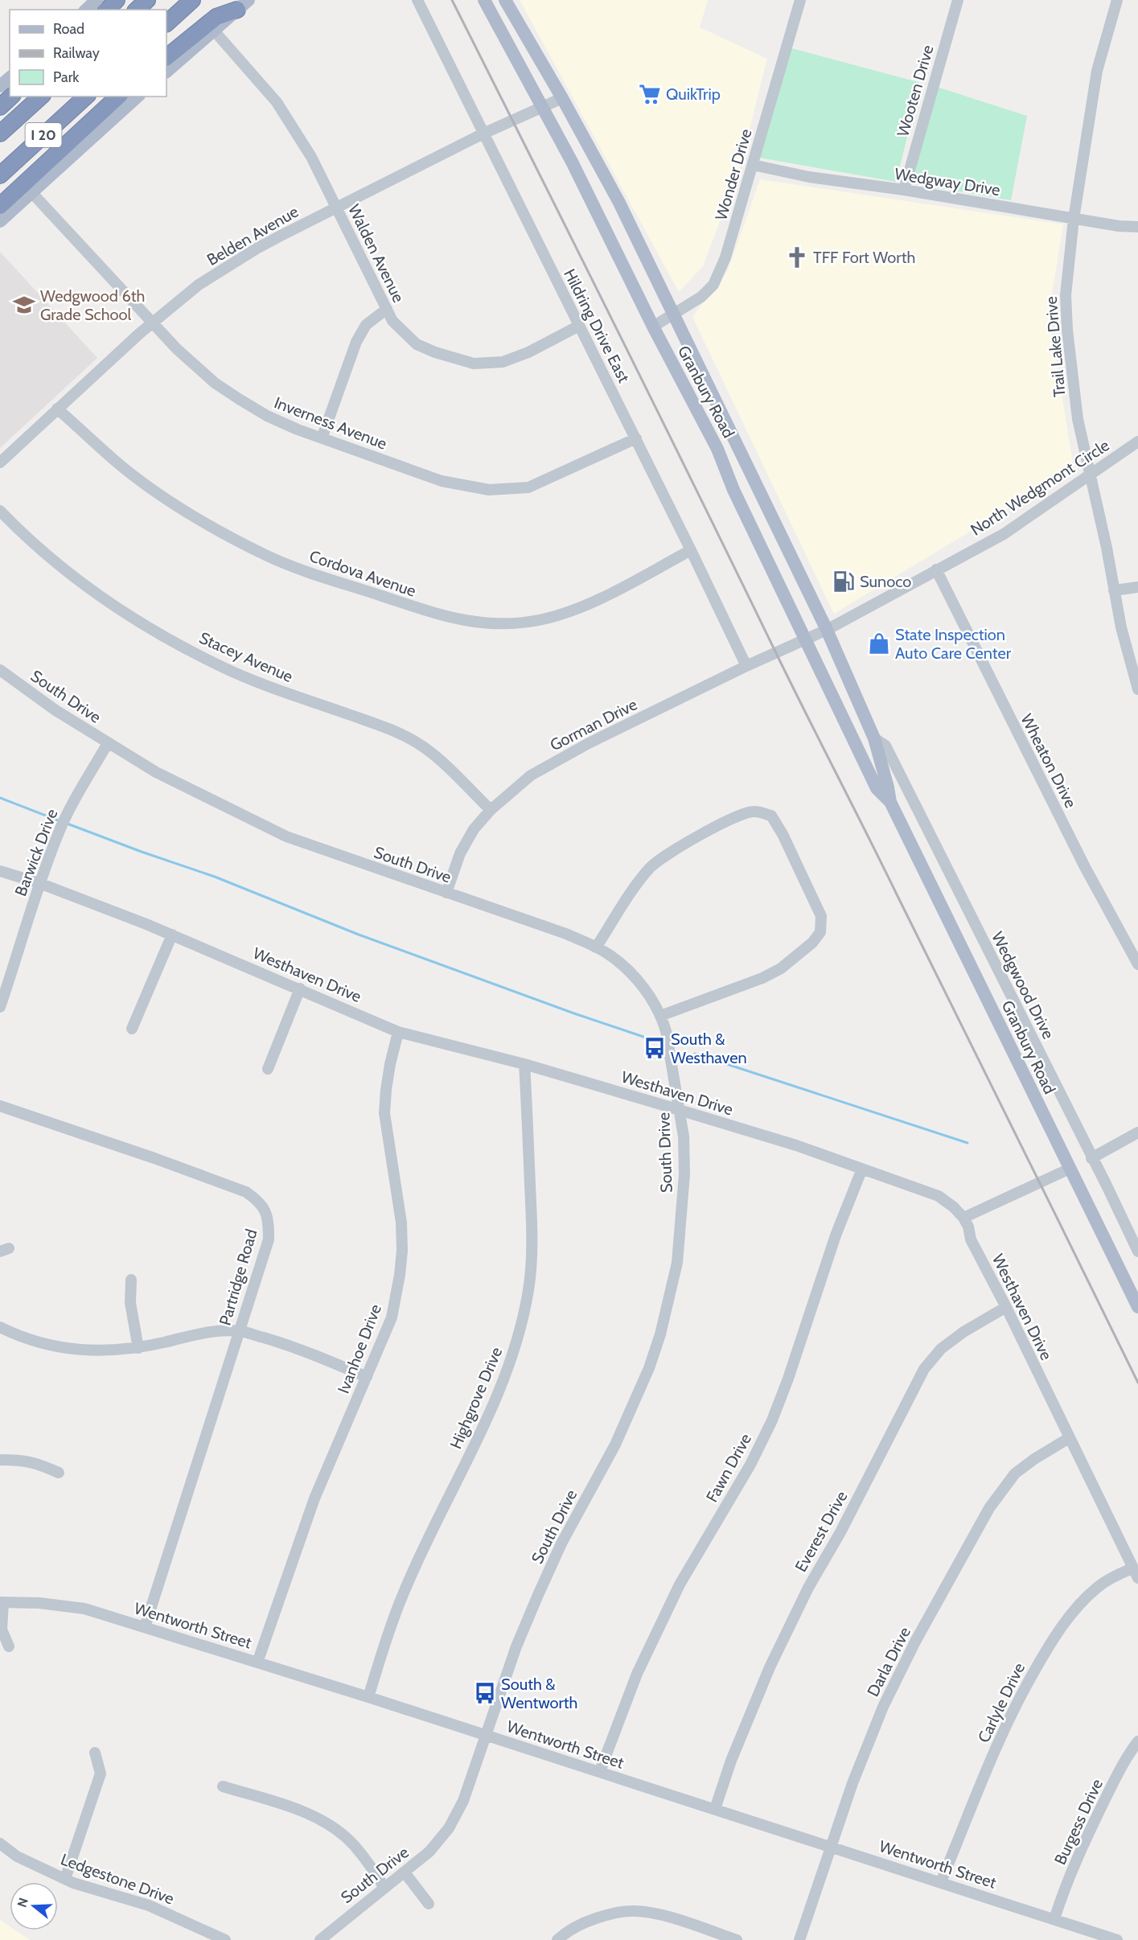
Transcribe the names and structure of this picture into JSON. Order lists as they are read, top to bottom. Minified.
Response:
{"streets":{"highway":["I 20"],"main road":["Granbury Road"],"street":["Wooten Drive","Wonder Drive","Wedgway Drive","Belden Avenue","Walden Avenue","Hildring Drive East","Trail Lake Drive","Inverness Avenue","North Wedgmont Circle","Cordova Avenue","Stacey Avenue","South Drive","Gorman Drive","Wheaton Drive","Barwick Drive","Westhaven Drive","Wedgwood Drive","Partridge Road","Ivanhoe Drive","Highgrove Drive","Fawn Drive","Everest Drive","Wentworth Street","Darla Drive","Carlyle Drive","Burgess Drive","Ledgestone Drive"]},"crossings":[["Wooten Drive","Wedgway Drive"],["Wonder Drive","Wedgway Drive"],["Wonder Drive","Granbury Road"],["Wedgway Drive","Trail Lake Drive"],["Belden Avenue","Walden Avenue"],["Belden Avenue","Hildring Drive East"],["Belden Avenue","Granbury Road"],["Belden Avenue","Inverness Avenue"],["Belden Avenue","Cordova Avenue"],["Walden Avenue","Hildring Drive East"],["Hildring Drive East","Inverness Avenue"],["Hildring Drive East","Cordova Avenue"],["Hildring Drive East","Gorman Drive"],["Trail Lake Drive","North Wedgmont Circle"],["Granbury Road","North Wedgmont Circle"],["Granbury Road","Gorman Drive"],["Granbury Road","Wedgwood Drive"],["North Wedgmont Circle","Gorman Drive"],["North Wedgmont Circle","Wheaton Drive"],["Stacey Avenue","Gorman Drive"],["South Drive","Gorman Drive"],["South Drive","Barwick Drive"],["South Drive","Westhaven Drive"],["South Drive","Wentworth Street"],["Barwick Drive","Westhaven Drive"],["Westhaven Drive","Ivanhoe Drive"],["Westhaven Drive","Highgrove Drive"],["Westhaven Drive","Fawn Drive"],["Westhaven Drive","Everest Drive"],["Westhaven Drive","Darla Drive"],["Westhaven Drive","Carlyle Drive"],["Partridge Road","Wentworth Street"],["Ivanhoe Drive","Wentworth Street"],["Highgrove Drive","Wentworth Street"],["Fawn Drive","Wentworth Street"],["Everest Drive","Wentworth Street"],["Wentworth Street","Darla Drive"],["Wentworth Street","Carlyle Drive"],["Wentworth Street","Burgess Drive"]],"places":{"supermarket":["QuikTrip"],"church":["TFF Fort Worth"],"school or university":["Wedgwood 6th Grade School"],"fuel station":["Sunoco"],"shop":["State Inspection Auto Care Center"],"bus stop":["South & Westhaven","South & Wentworth"]},"legend":["Road","Railway","Park"],"north":"left"}
